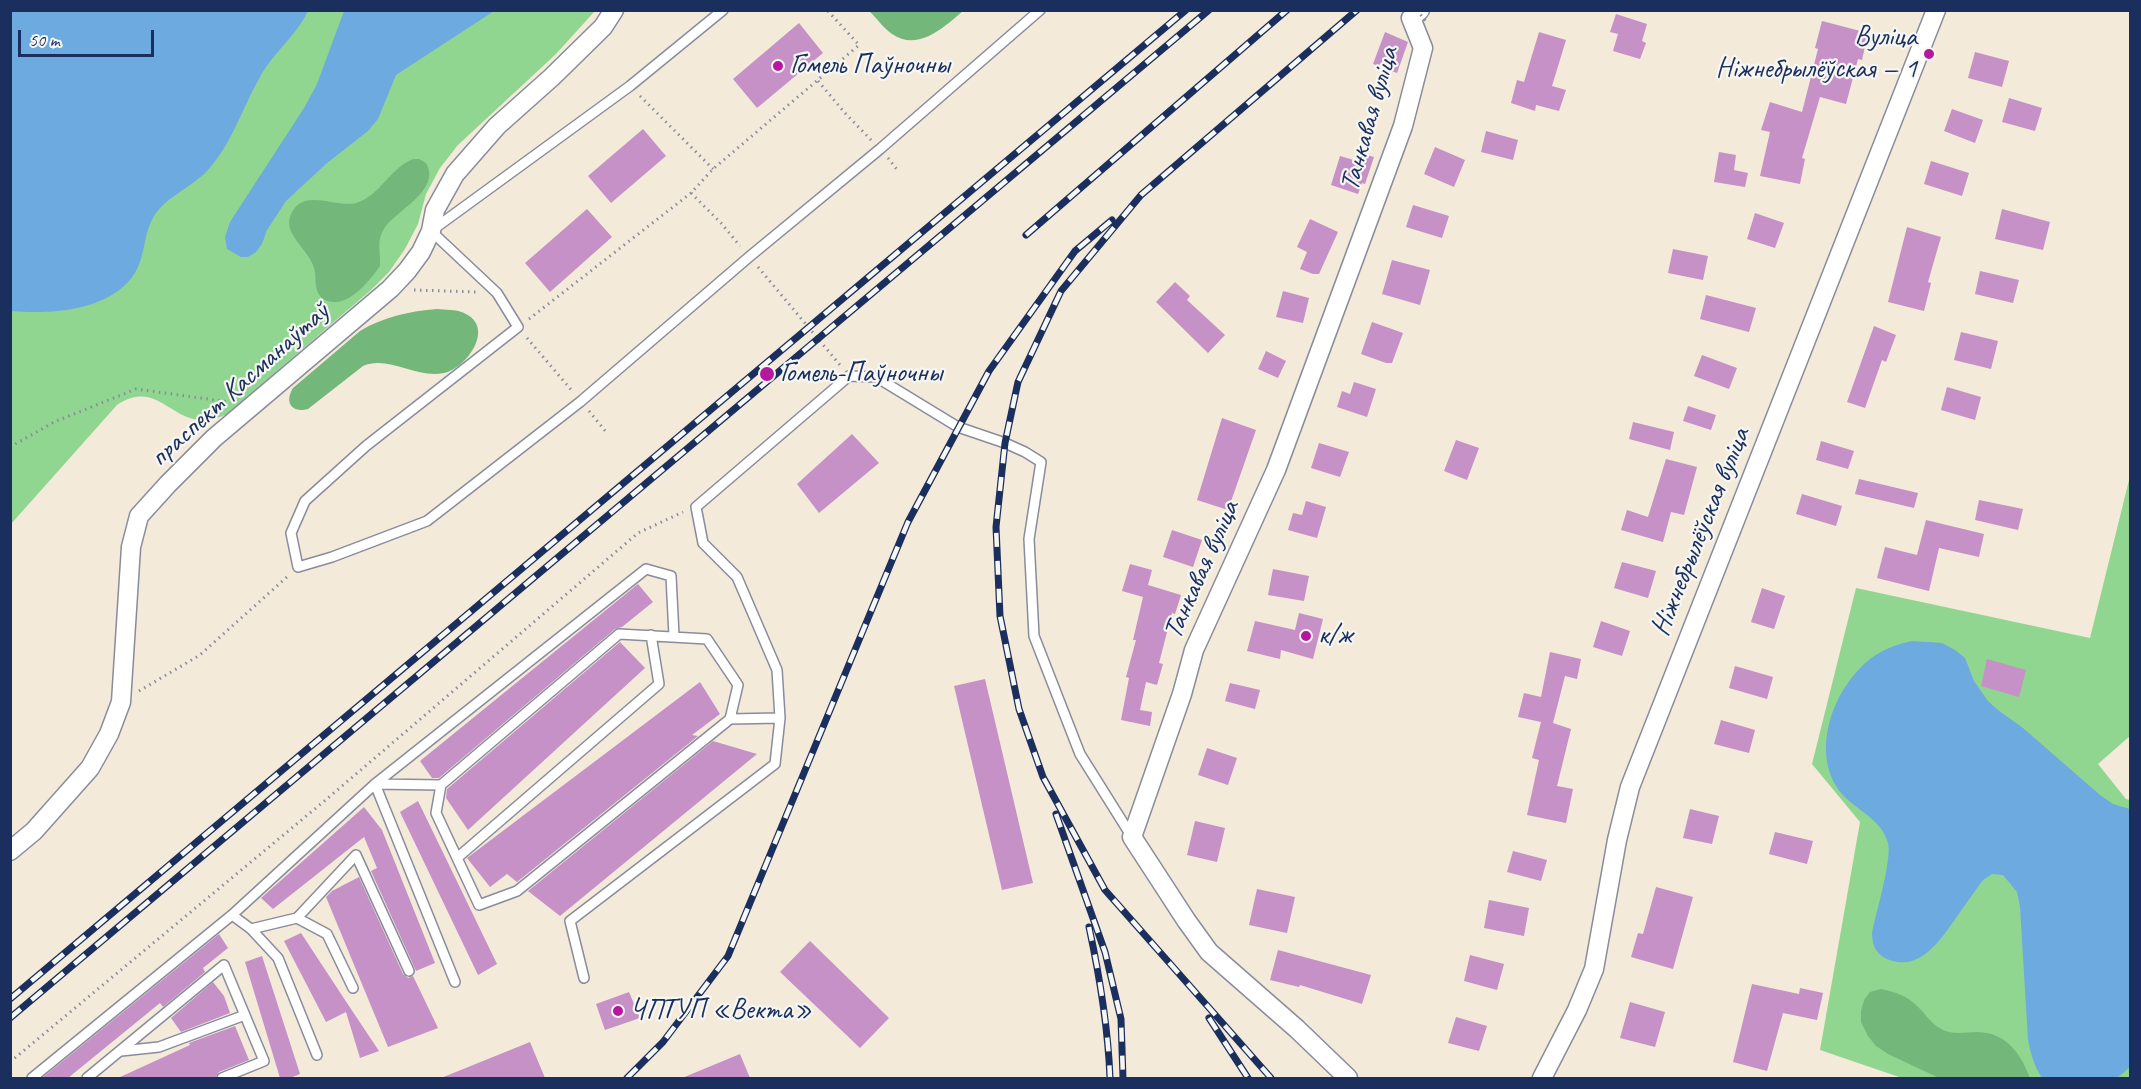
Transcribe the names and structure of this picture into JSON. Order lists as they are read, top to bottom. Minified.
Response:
{"streets":{"street":["Танкавая вуліца","праспект Касманаўтаў","Ніжнебрылёўская вуліца"]},"places":["Вуліца Ніжнебрылёўская — 1","Гомель Паўночны","Гомель-Паўночны","к/ж","ЧПТУП «Векта»"],"scale_bar":"50 m"}
